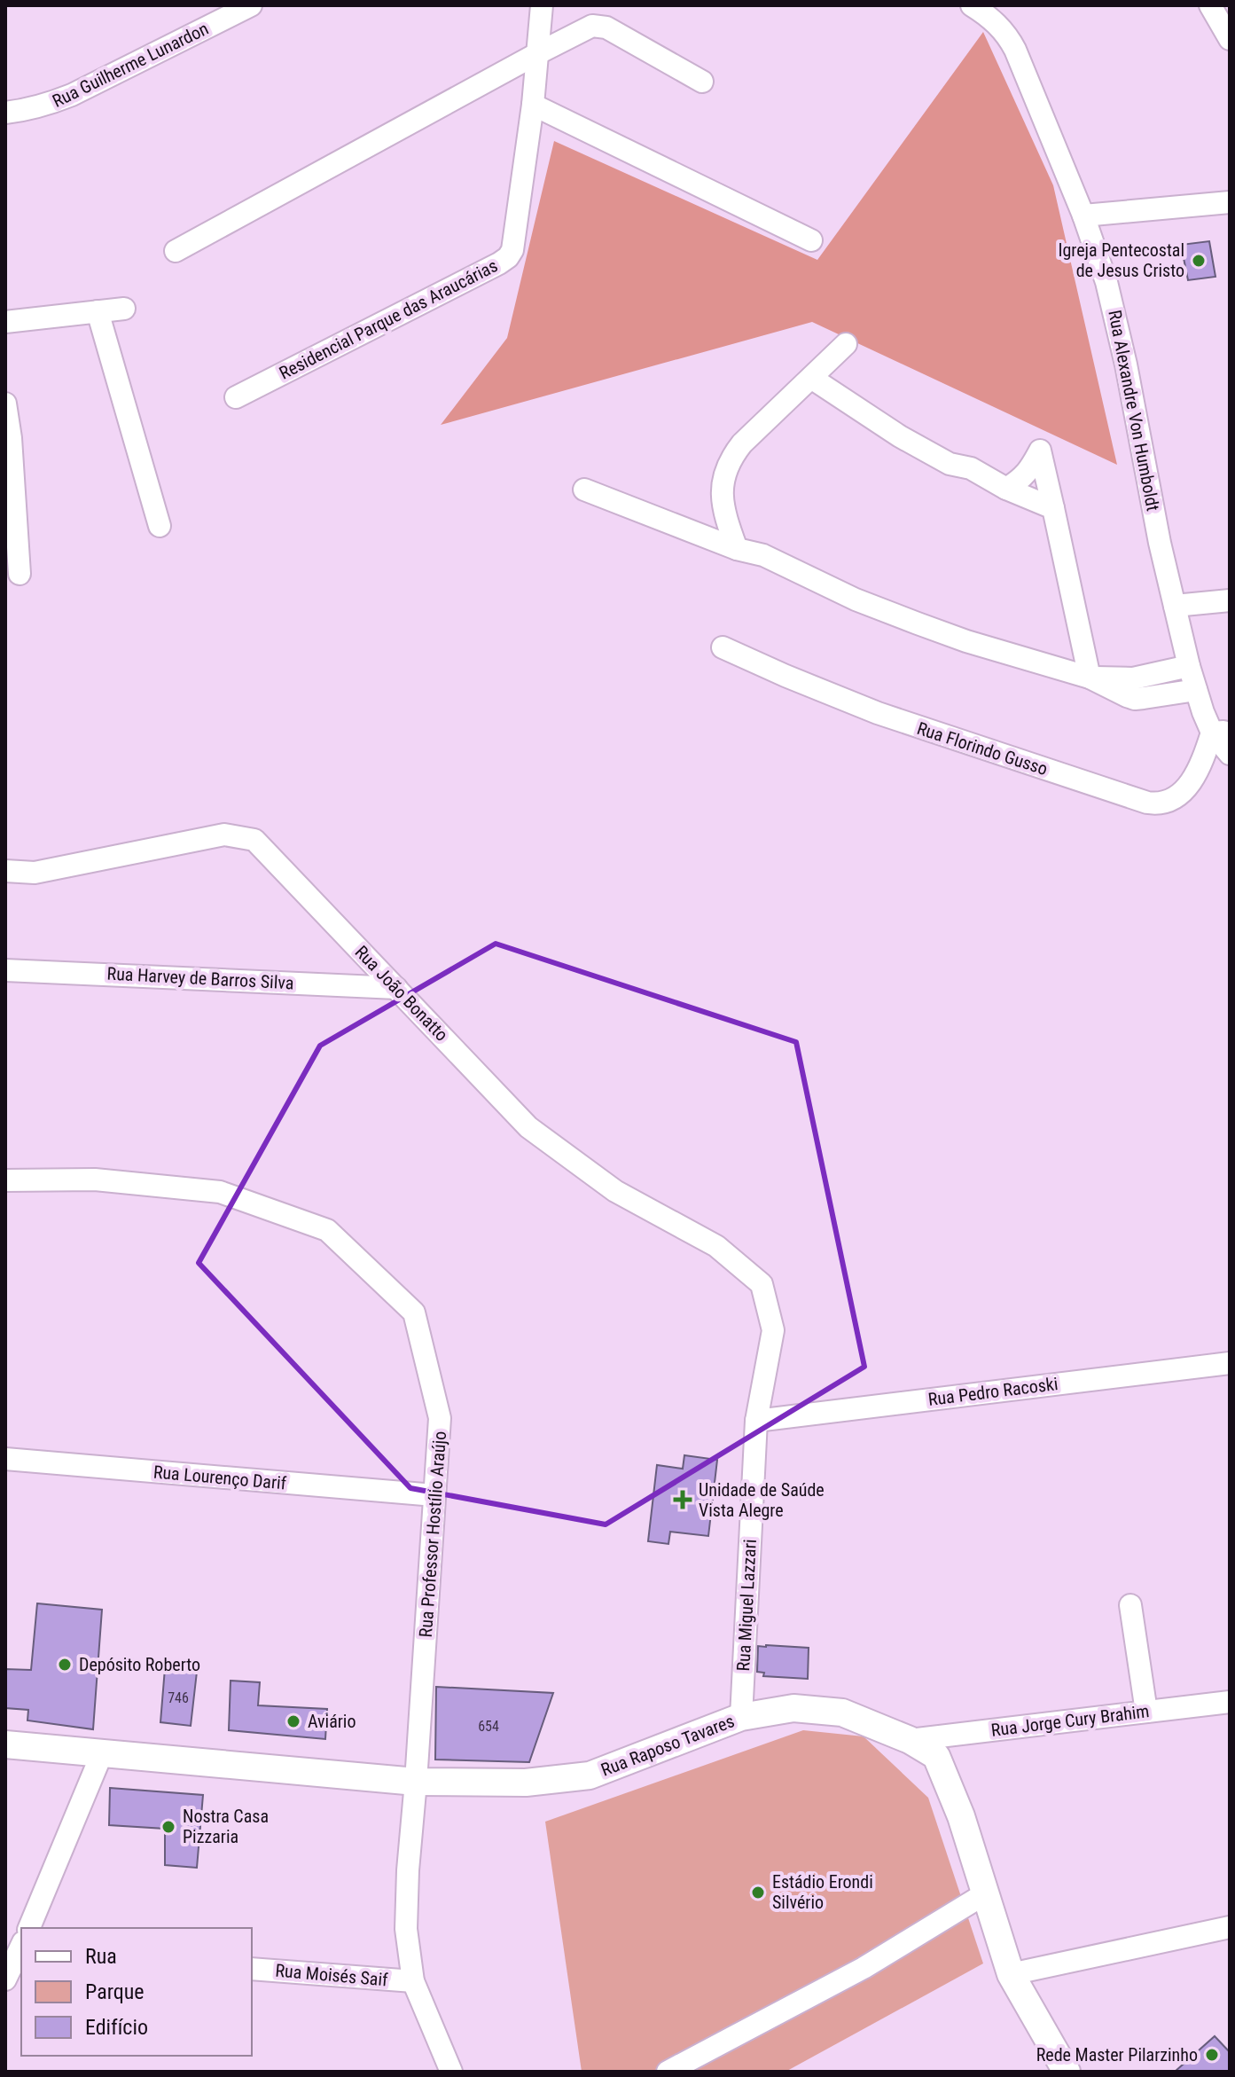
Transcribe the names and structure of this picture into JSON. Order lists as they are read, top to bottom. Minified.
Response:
{"streets":{"main road":["Rua Raposo Tavares"],"street":["Rua Guilherme Lunardon","Residencial Parque das Araucárias","Rua Alexandre Von Humboldt","Rua Florindo Gusso","Rua Harvey de Barros Silva","Rua João Bonatto","Rua Pedro Racoski","Rua Lourenço Darif","Rua Professor Hostílio Araújo","Rua Miguel Lazzari","Rua Jorge Cury Brahim","Rua Moisés Saif"]},"crossings":[["Rua Alexandre Von Humboldt","Rua Florindo Gusso"],["Rua Harvey de Barros Silva","Rua João Bonatto"],["Rua João Bonatto","Rua Miguel Lazzari"],["Rua Pedro Racoski","Rua Miguel Lazzari"],["Rua Lourenço Darif","Rua Professor Hostílio Araújo"],["Rua Professor Hostílio Araújo","Rua Raposo Tavares"],["Rua Professor Hostílio Araújo","Rua Moisés Saif"],["Rua Miguel Lazzari","Rua Raposo Tavares"],["Rua Jorge Cury Brahim","Rua Raposo Tavares"]],"places":{"other":["Igreja Pentecostal de Jesus Cristo","Depósito Roberto","Aviário","Nostra Casa Pizzaria","Estádio Erondi Silvério","Rede Master Pilarzinho"],"health":["Unidade de Saúde Vista Alegre"]},"house_numbers":["746","654"],"legend":["Rua","Parque","Edifício"]}
